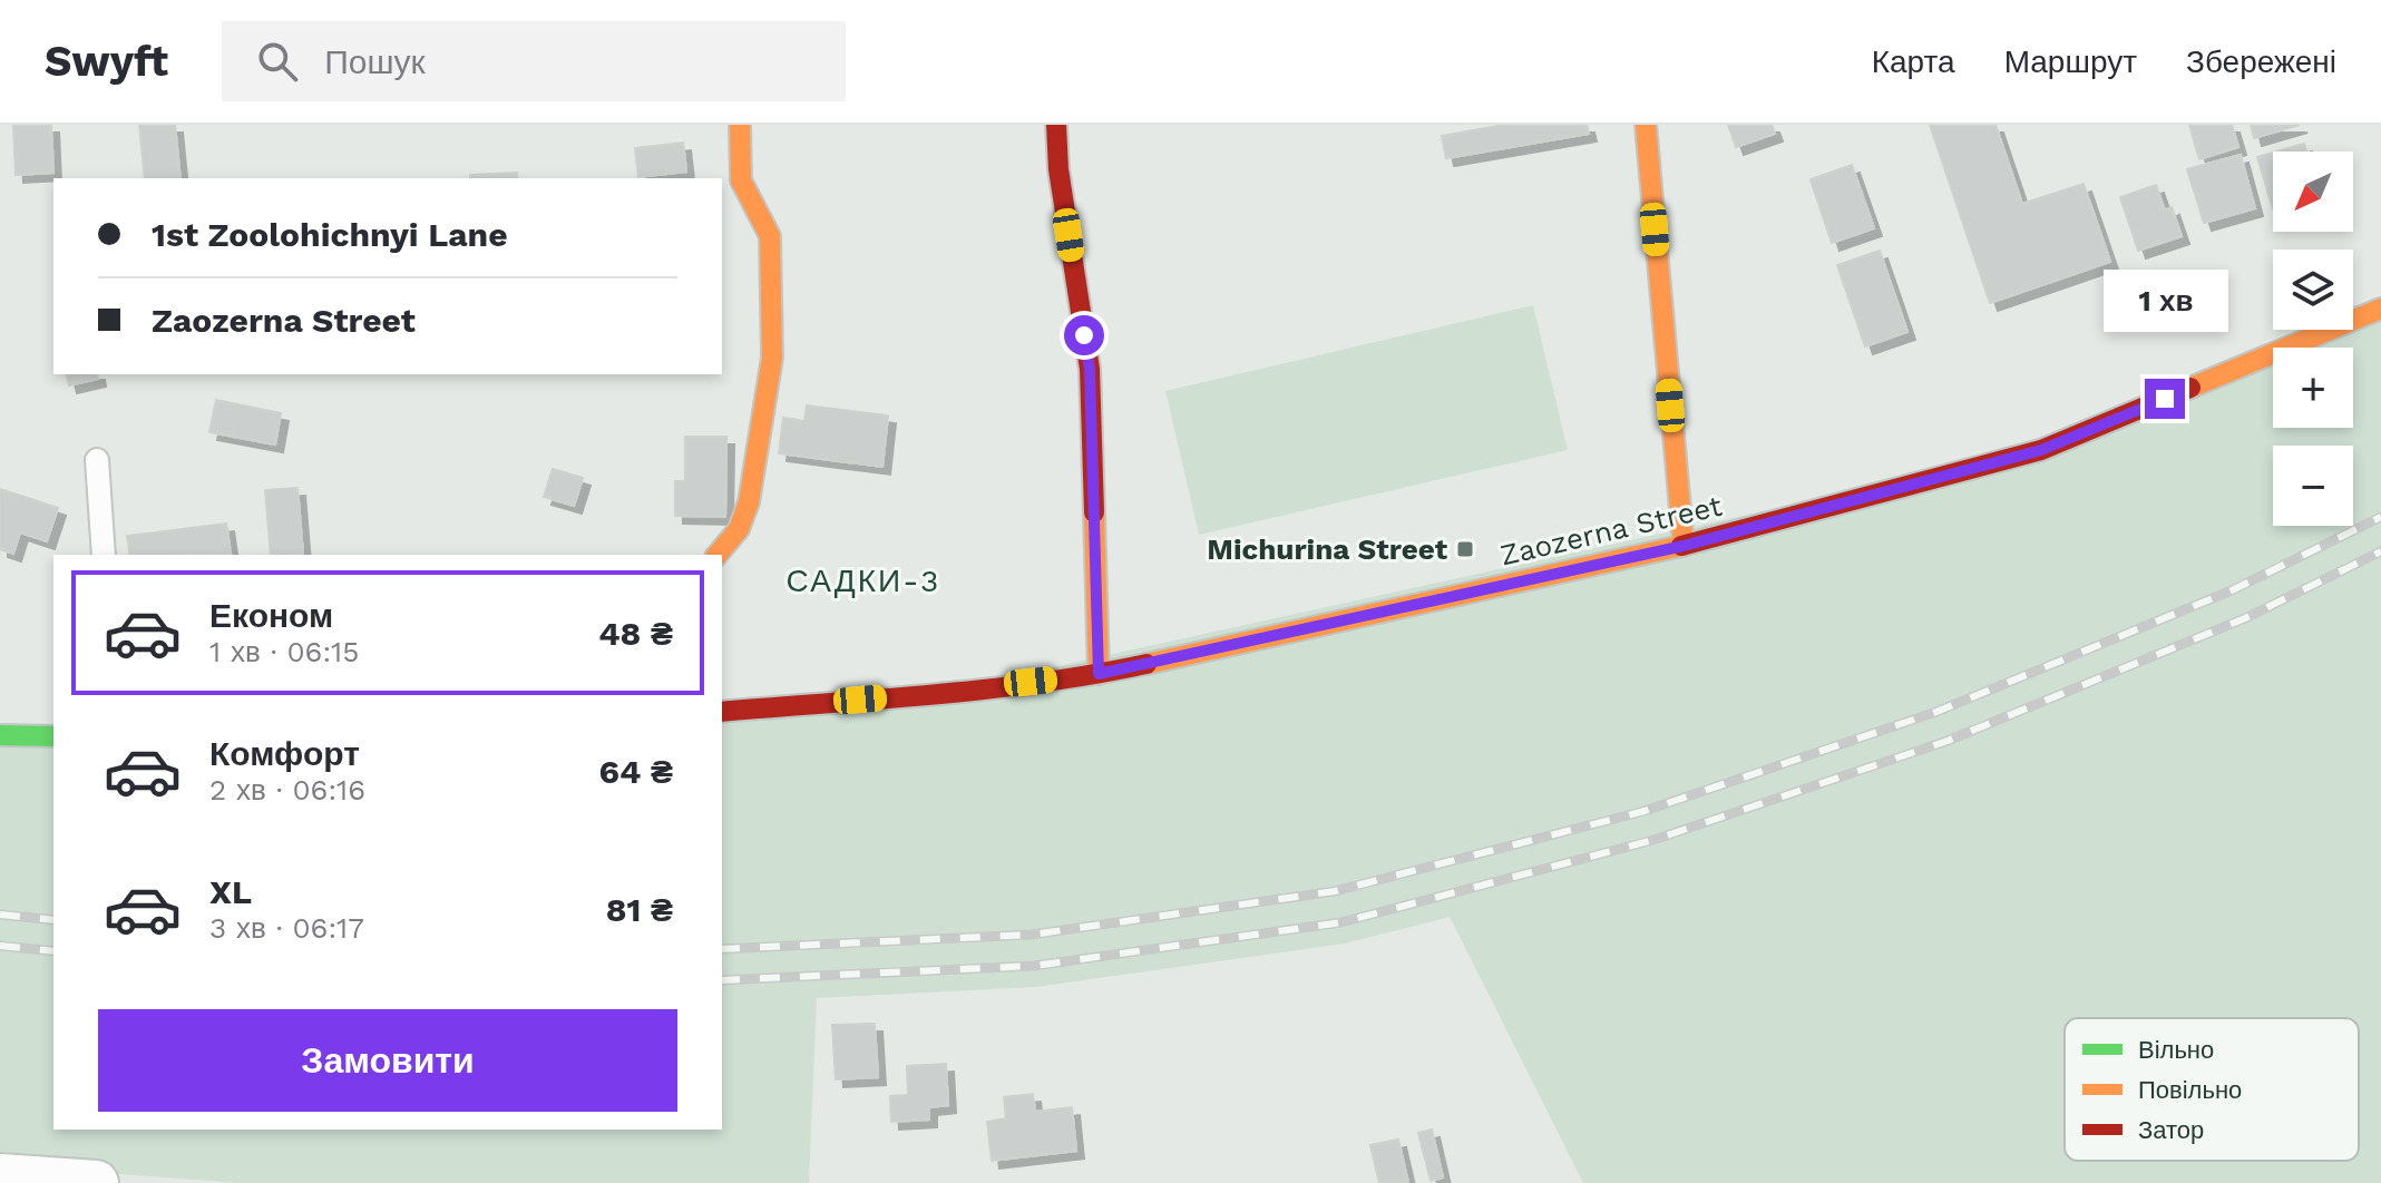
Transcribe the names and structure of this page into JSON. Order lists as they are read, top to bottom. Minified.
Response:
{"streets":{"street":["Zaozerna Street"]},"districts":["САДКИ-3"],"places":{"transit":["Michurina Street"]},"legend":["Вільно","Повільно","Затор"],"north":"bottom left","page":{"header":"Swyft","search":"Пошук","nav":["Карта","Маршрут","Збережені"],"map_buttons":["+","−"],"banner":["1st Zoolohichnyi Lane","Zaozerna Street"],"bubble":"1 хв","list":[{"name":"Економ","note":"1 хв · 06:15","value":"48 ₴"},{"name":"Комфорт","note":"2 хв · 06:16","value":"64 ₴"},{"name":"XL","note":"3 хв · 06:17","value":"81 ₴"}],"buttons":"Замовити"}}
